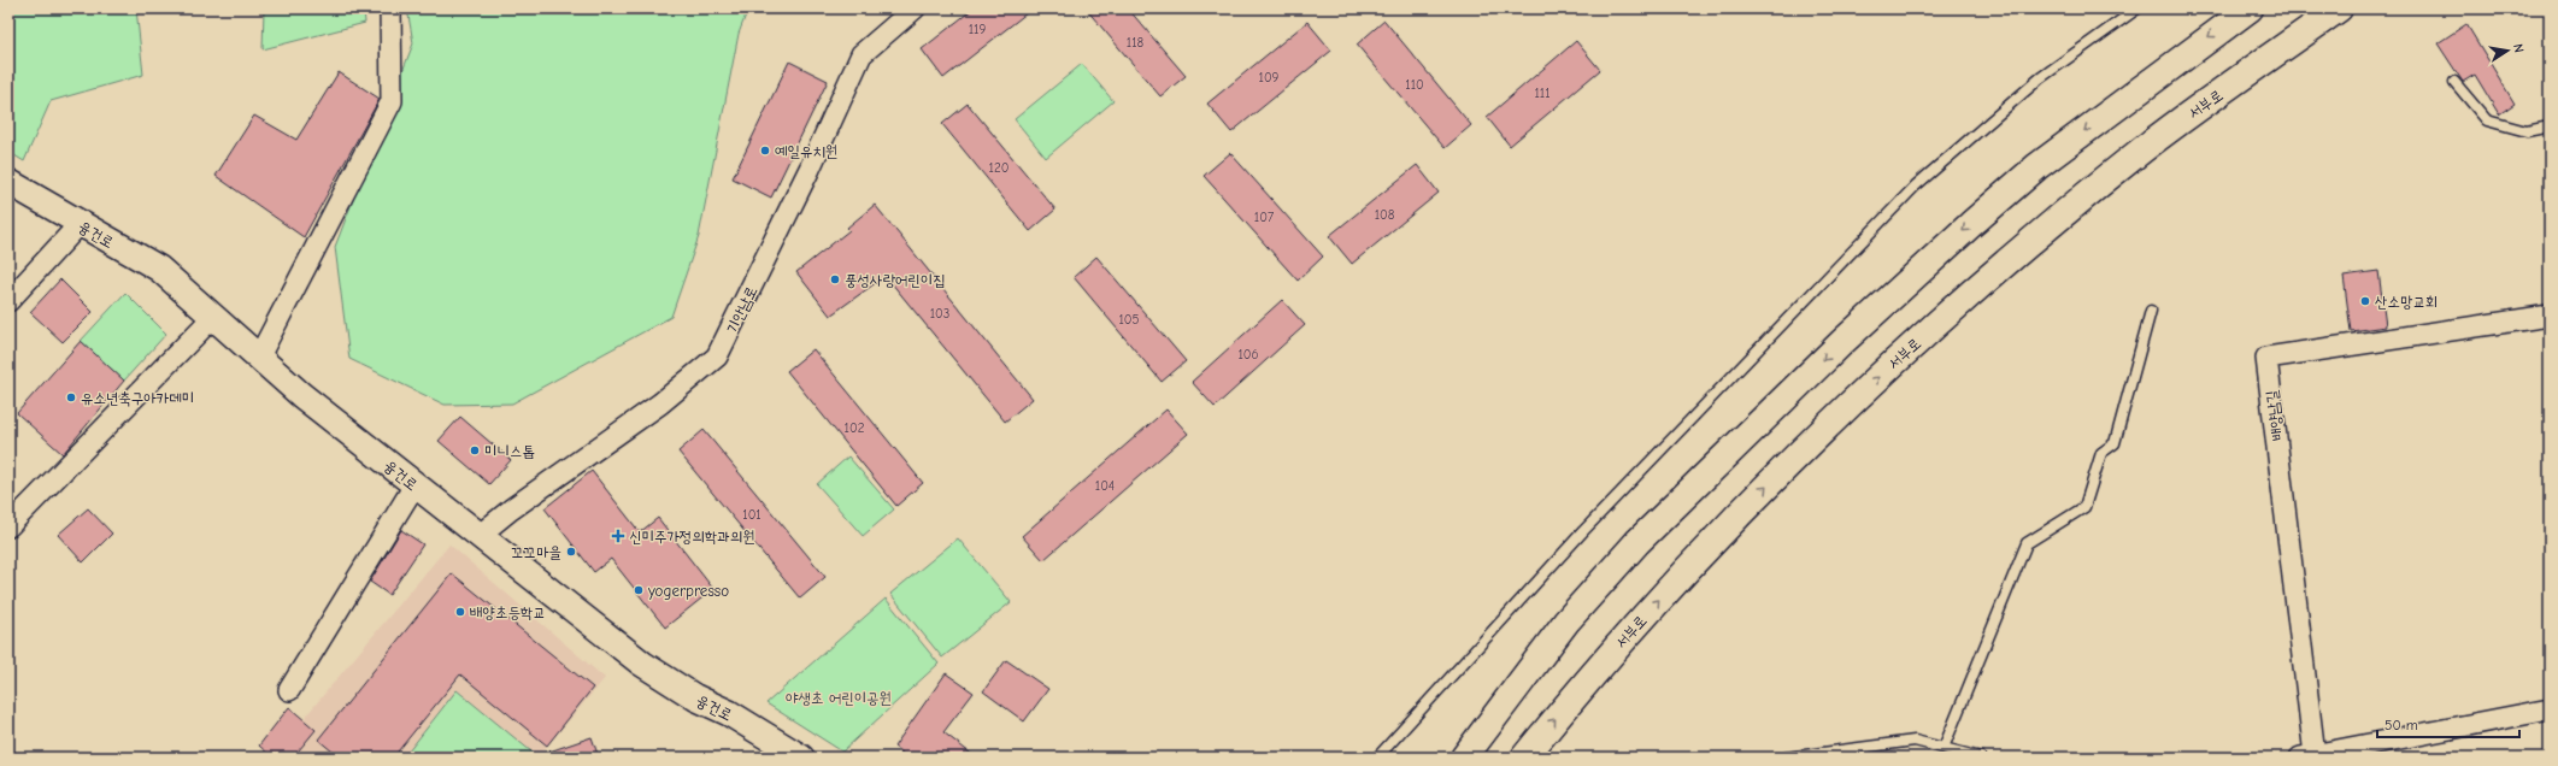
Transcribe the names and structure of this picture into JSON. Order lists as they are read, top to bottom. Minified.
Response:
{"streets":{"main road":["서부로"],"street":["융건로","기안남로","배양남길"]},"crossings":[["융건로","기안남로"]],"parks":["야생초 어린이공원"],"places":{"other":["예일유치원","풍성사랑어린이집","산소망교회","유소년축구아카데미","미니스톱","꼬꼬마을","yogerpresso","배양초등학교"],"health":["신미주가정의학과의원"]},"house_numbers":["119","118","109","110","111","120","108","107","103","105","106","102","104","101"],"scale_bar":"50 m","north":"right"}
